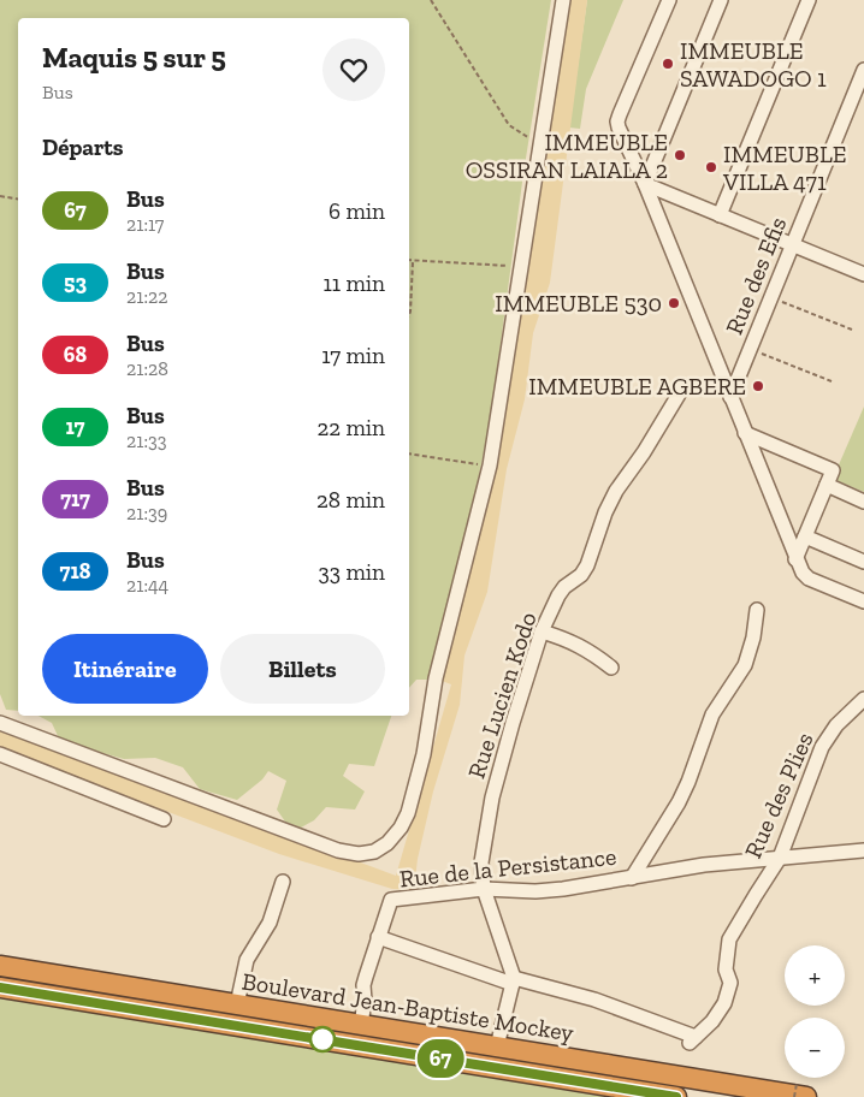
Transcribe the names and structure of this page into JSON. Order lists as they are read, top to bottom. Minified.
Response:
{"streets":{"highway":["Boulevard Jean-Baptiste Mockey"],"street":["Rue des Efis","Rue Lucien Kodo","Rue des Plies","Rue de la Persistance"]},"crossings":[["Rue Lucien Kodo","Rue des Plies"],["Rue Lucien Kodo","Rue de la Persistance"],["Rue des Plies","Rue de la Persistance"],["Rue de la Persistance","Boulevard Jean-Baptiste Mockey"]],"places":["IMMEUBLE SAWADOGO 1","IMMEUBLE OSSIRAN LAIALA 2","IMMEUBLE VILLA 471","IMMEUBLE 530","IMMEUBLE AGBERE"],"lines":["bus line 67"],"page":{"on_map":"67","heading":[["Maquis 5 sur 5","Bus"],"Départs"],"list":[{"mark":"67","name":"Bus","note":"21:17","value":"6 min"},{"mark":"53","name":"Bus","note":"21:22","value":"11 min"},{"mark":"68","name":"Bus","note":"21:28","value":"17 min"},{"mark":"17","name":"Bus","note":"21:33","value":"22 min"},{"mark":"717","name":"Bus","note":"21:39","value":"28 min"},{"mark":"718","name":"Bus","note":"21:44","value":"33 min"}],"buttons":["Itinéraire","Billets"],"map_buttons":["+","−"]}}
